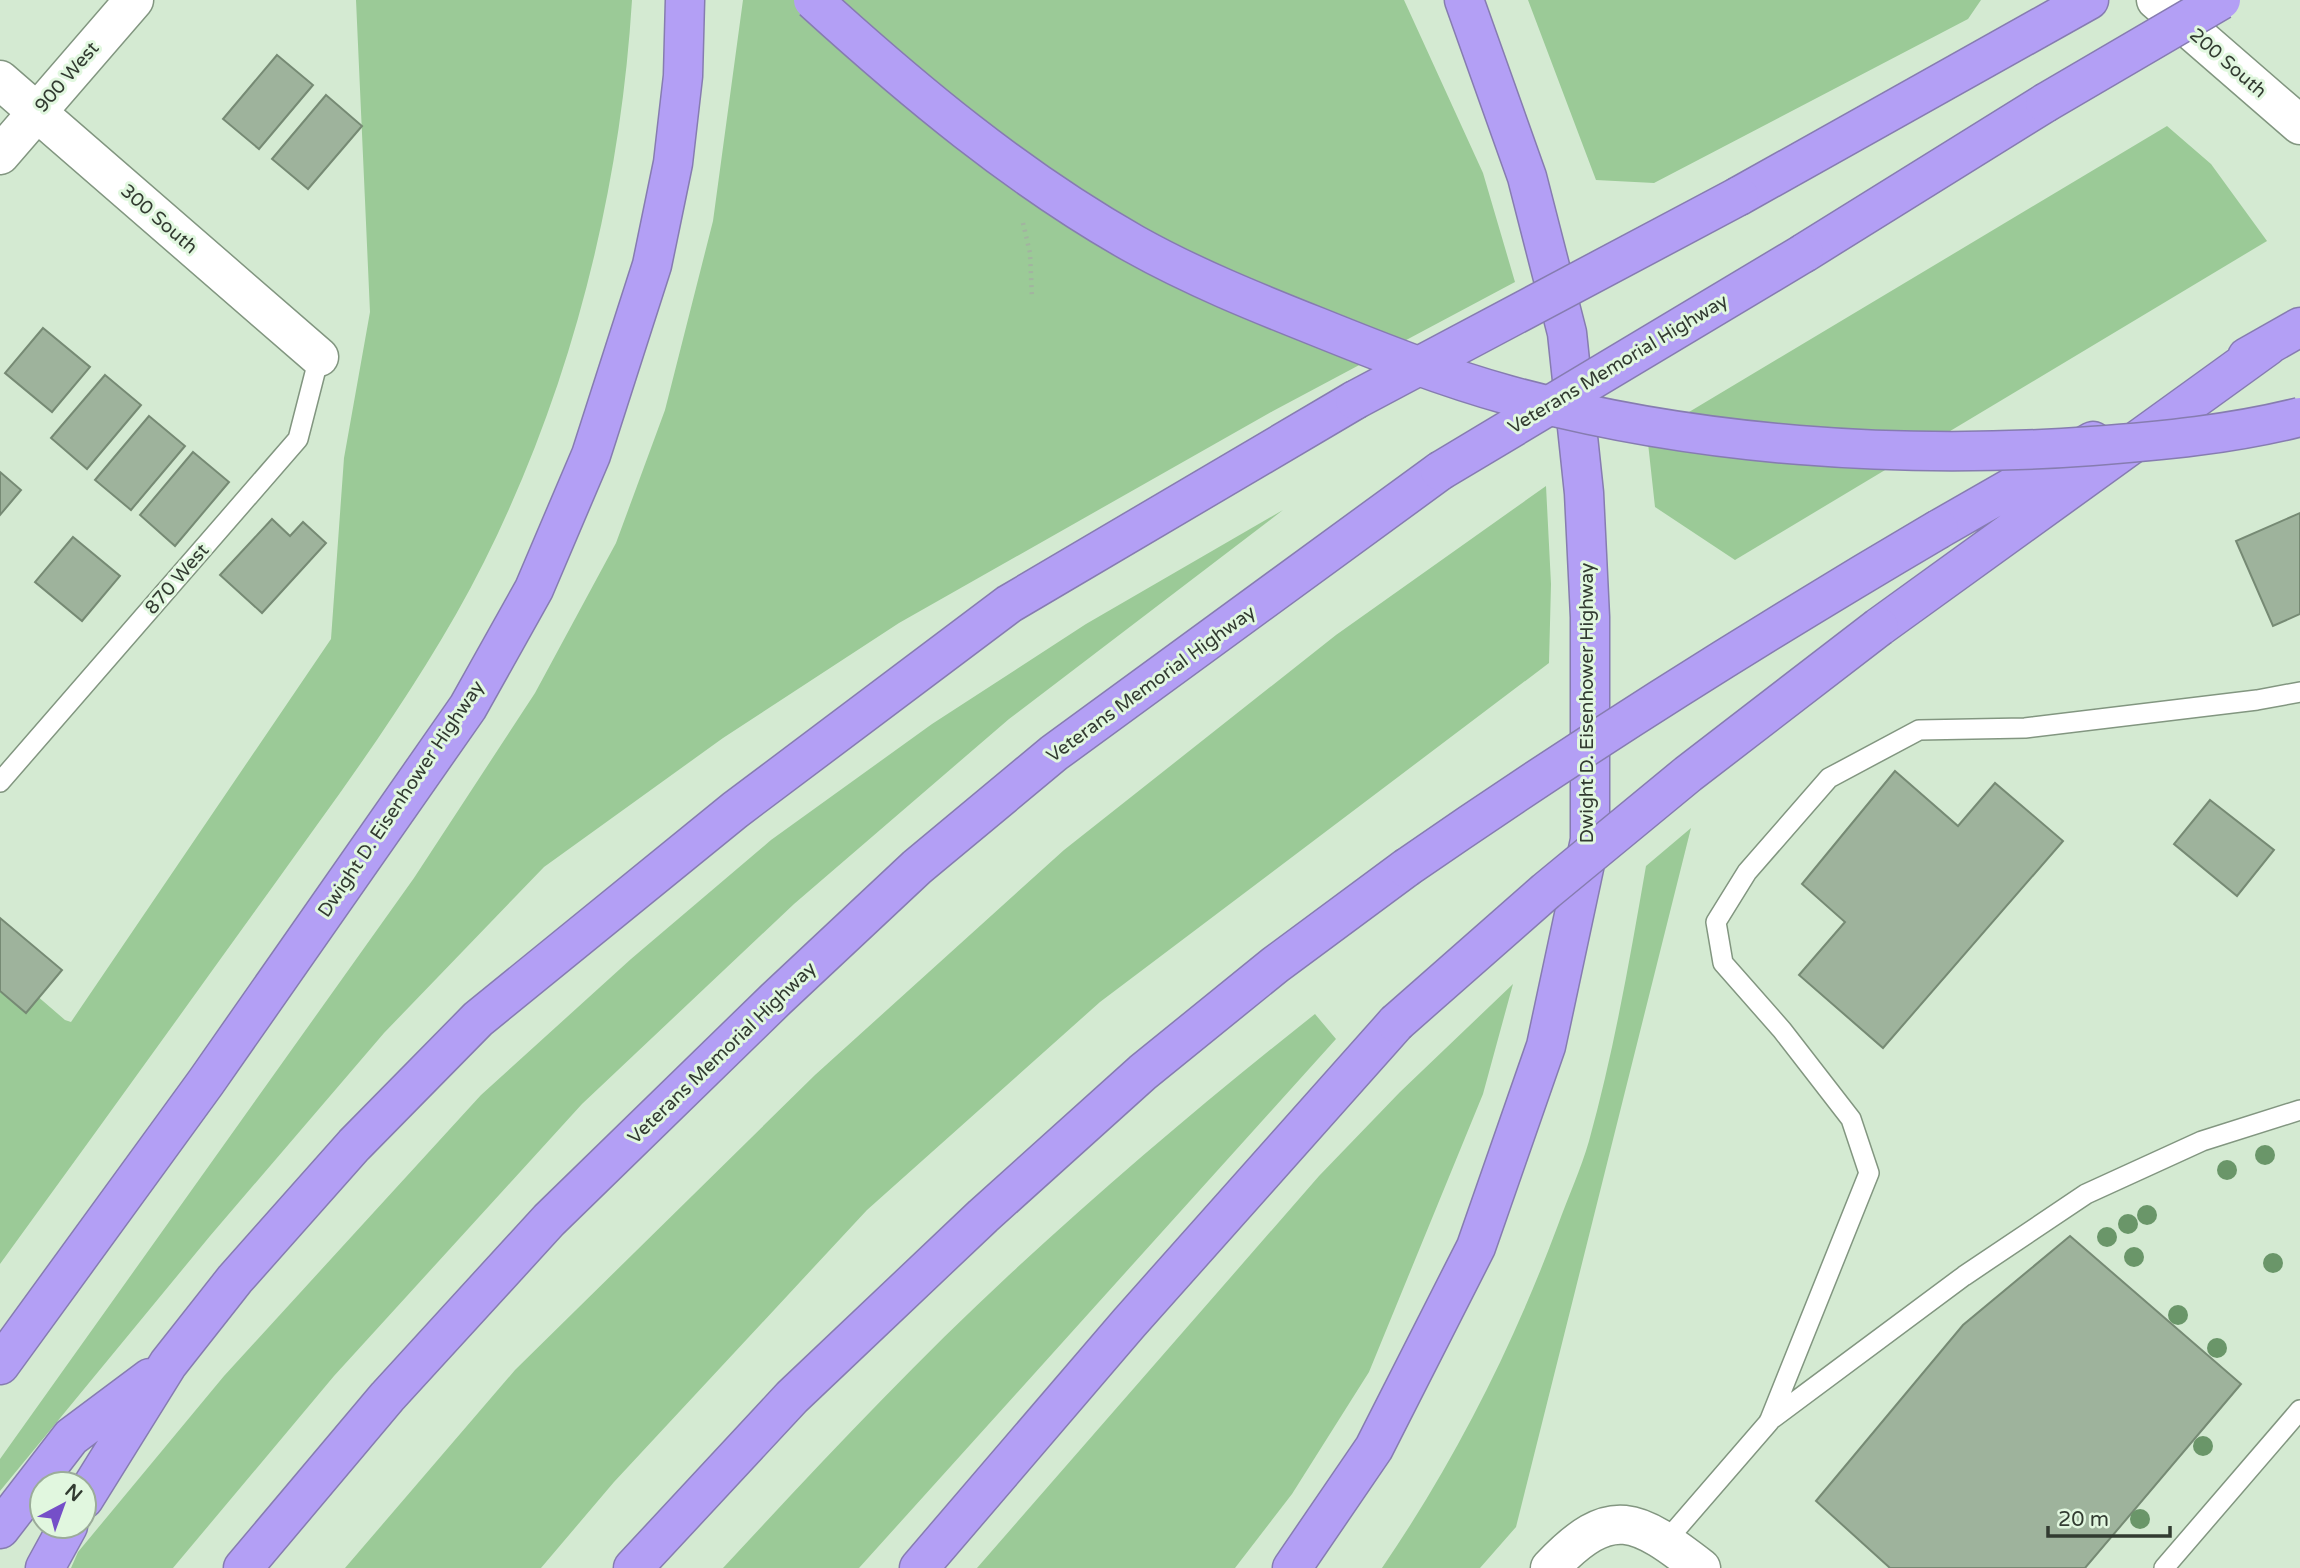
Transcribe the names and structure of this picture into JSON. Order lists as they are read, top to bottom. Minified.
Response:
{"streets":{"highway":["Veterans Memorial Highway","Dwight D. Eisenhower Highway"],"street":["200 South","900 West","300 South"],"lane":["870 West"]},"crossings":[["900 West","300 South"],["300 South","870 West"]],"scale_bar":"20 m","north":"top right"}
